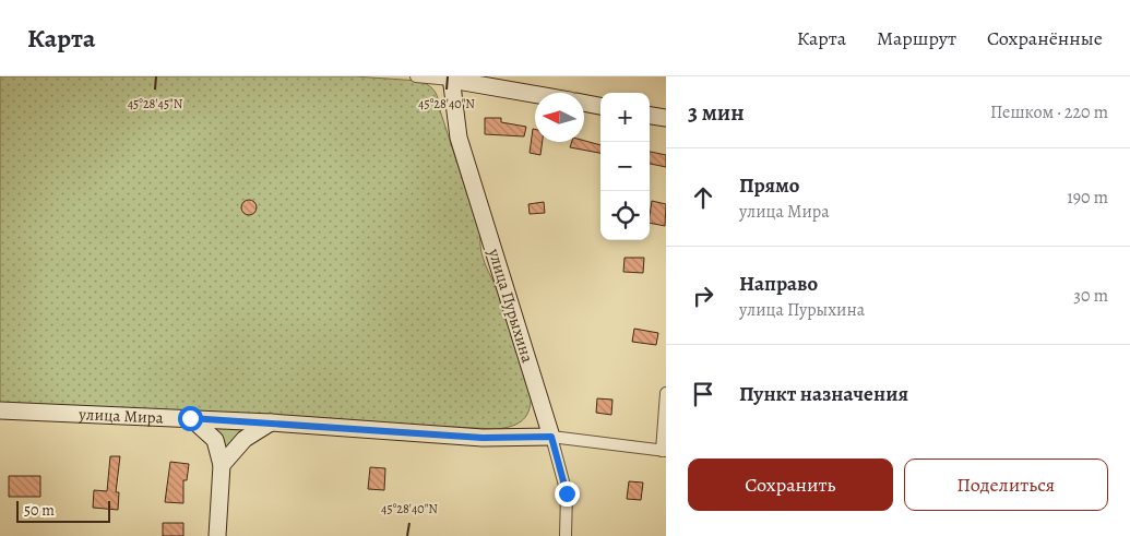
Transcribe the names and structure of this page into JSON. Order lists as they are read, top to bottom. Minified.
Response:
{"streets":{"street":["улица Пурыхина","улица Мира"]},"crossings":[["улица Пурыхина","улица Мира"]],"scale_bar":"50 m","north":"left","page":{"header":"Карта","nav":["Карта","Маршрут","Сохранённые"],"heading":["3 мин","Пешком · 220 m"],"map_buttons":["+","−"],"list":[["Прямо","улица Мира","190 m"],["Направо","улица Пурыхина","30 m"],"Пункт назначения"],"buttons":["Сохранить","Поделиться"],"scale":"50 m"},"coordinates":["45°28'45\"N","45°28'40\"N"]}
